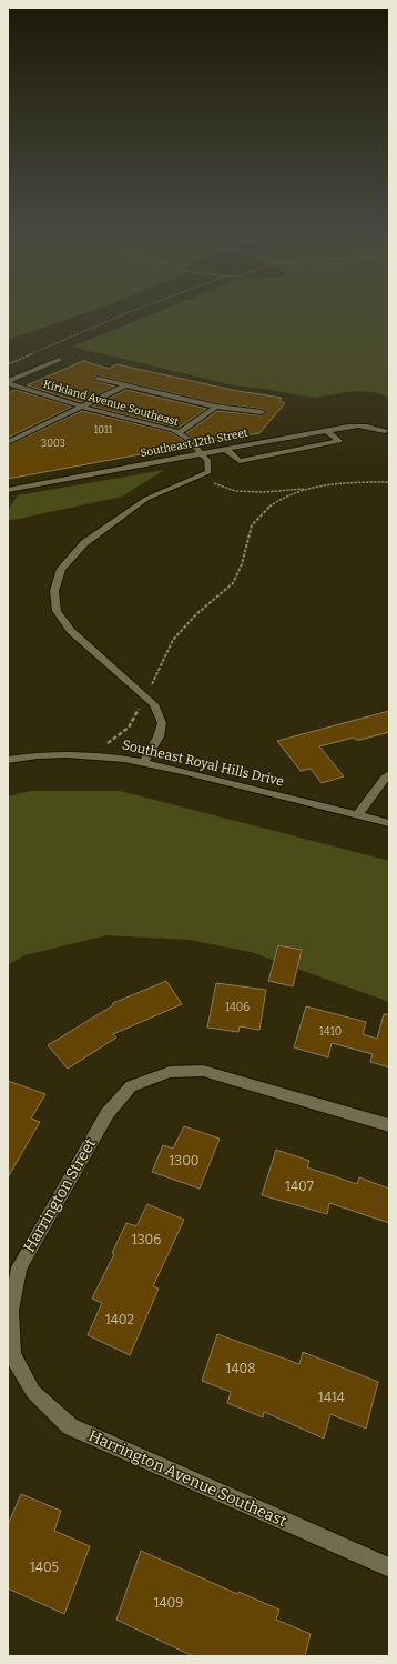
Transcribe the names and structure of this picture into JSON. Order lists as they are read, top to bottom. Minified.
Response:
{"streets":{"street":["Kirkland Avenue Southeast","Southeast 12th Street","Southeast Royal Hills Drive","Harrington Street","Harrington Avenue Southeast"]},"crossings":[["Kirkland Avenue Southeast","Southeast 12th Street"],["Harrington Street","Harrington Avenue Southeast"]],"house_numbers":["1011","3003","1406","1410","1300","1407","1306","1402","1408","1414","1405","1409"]}
